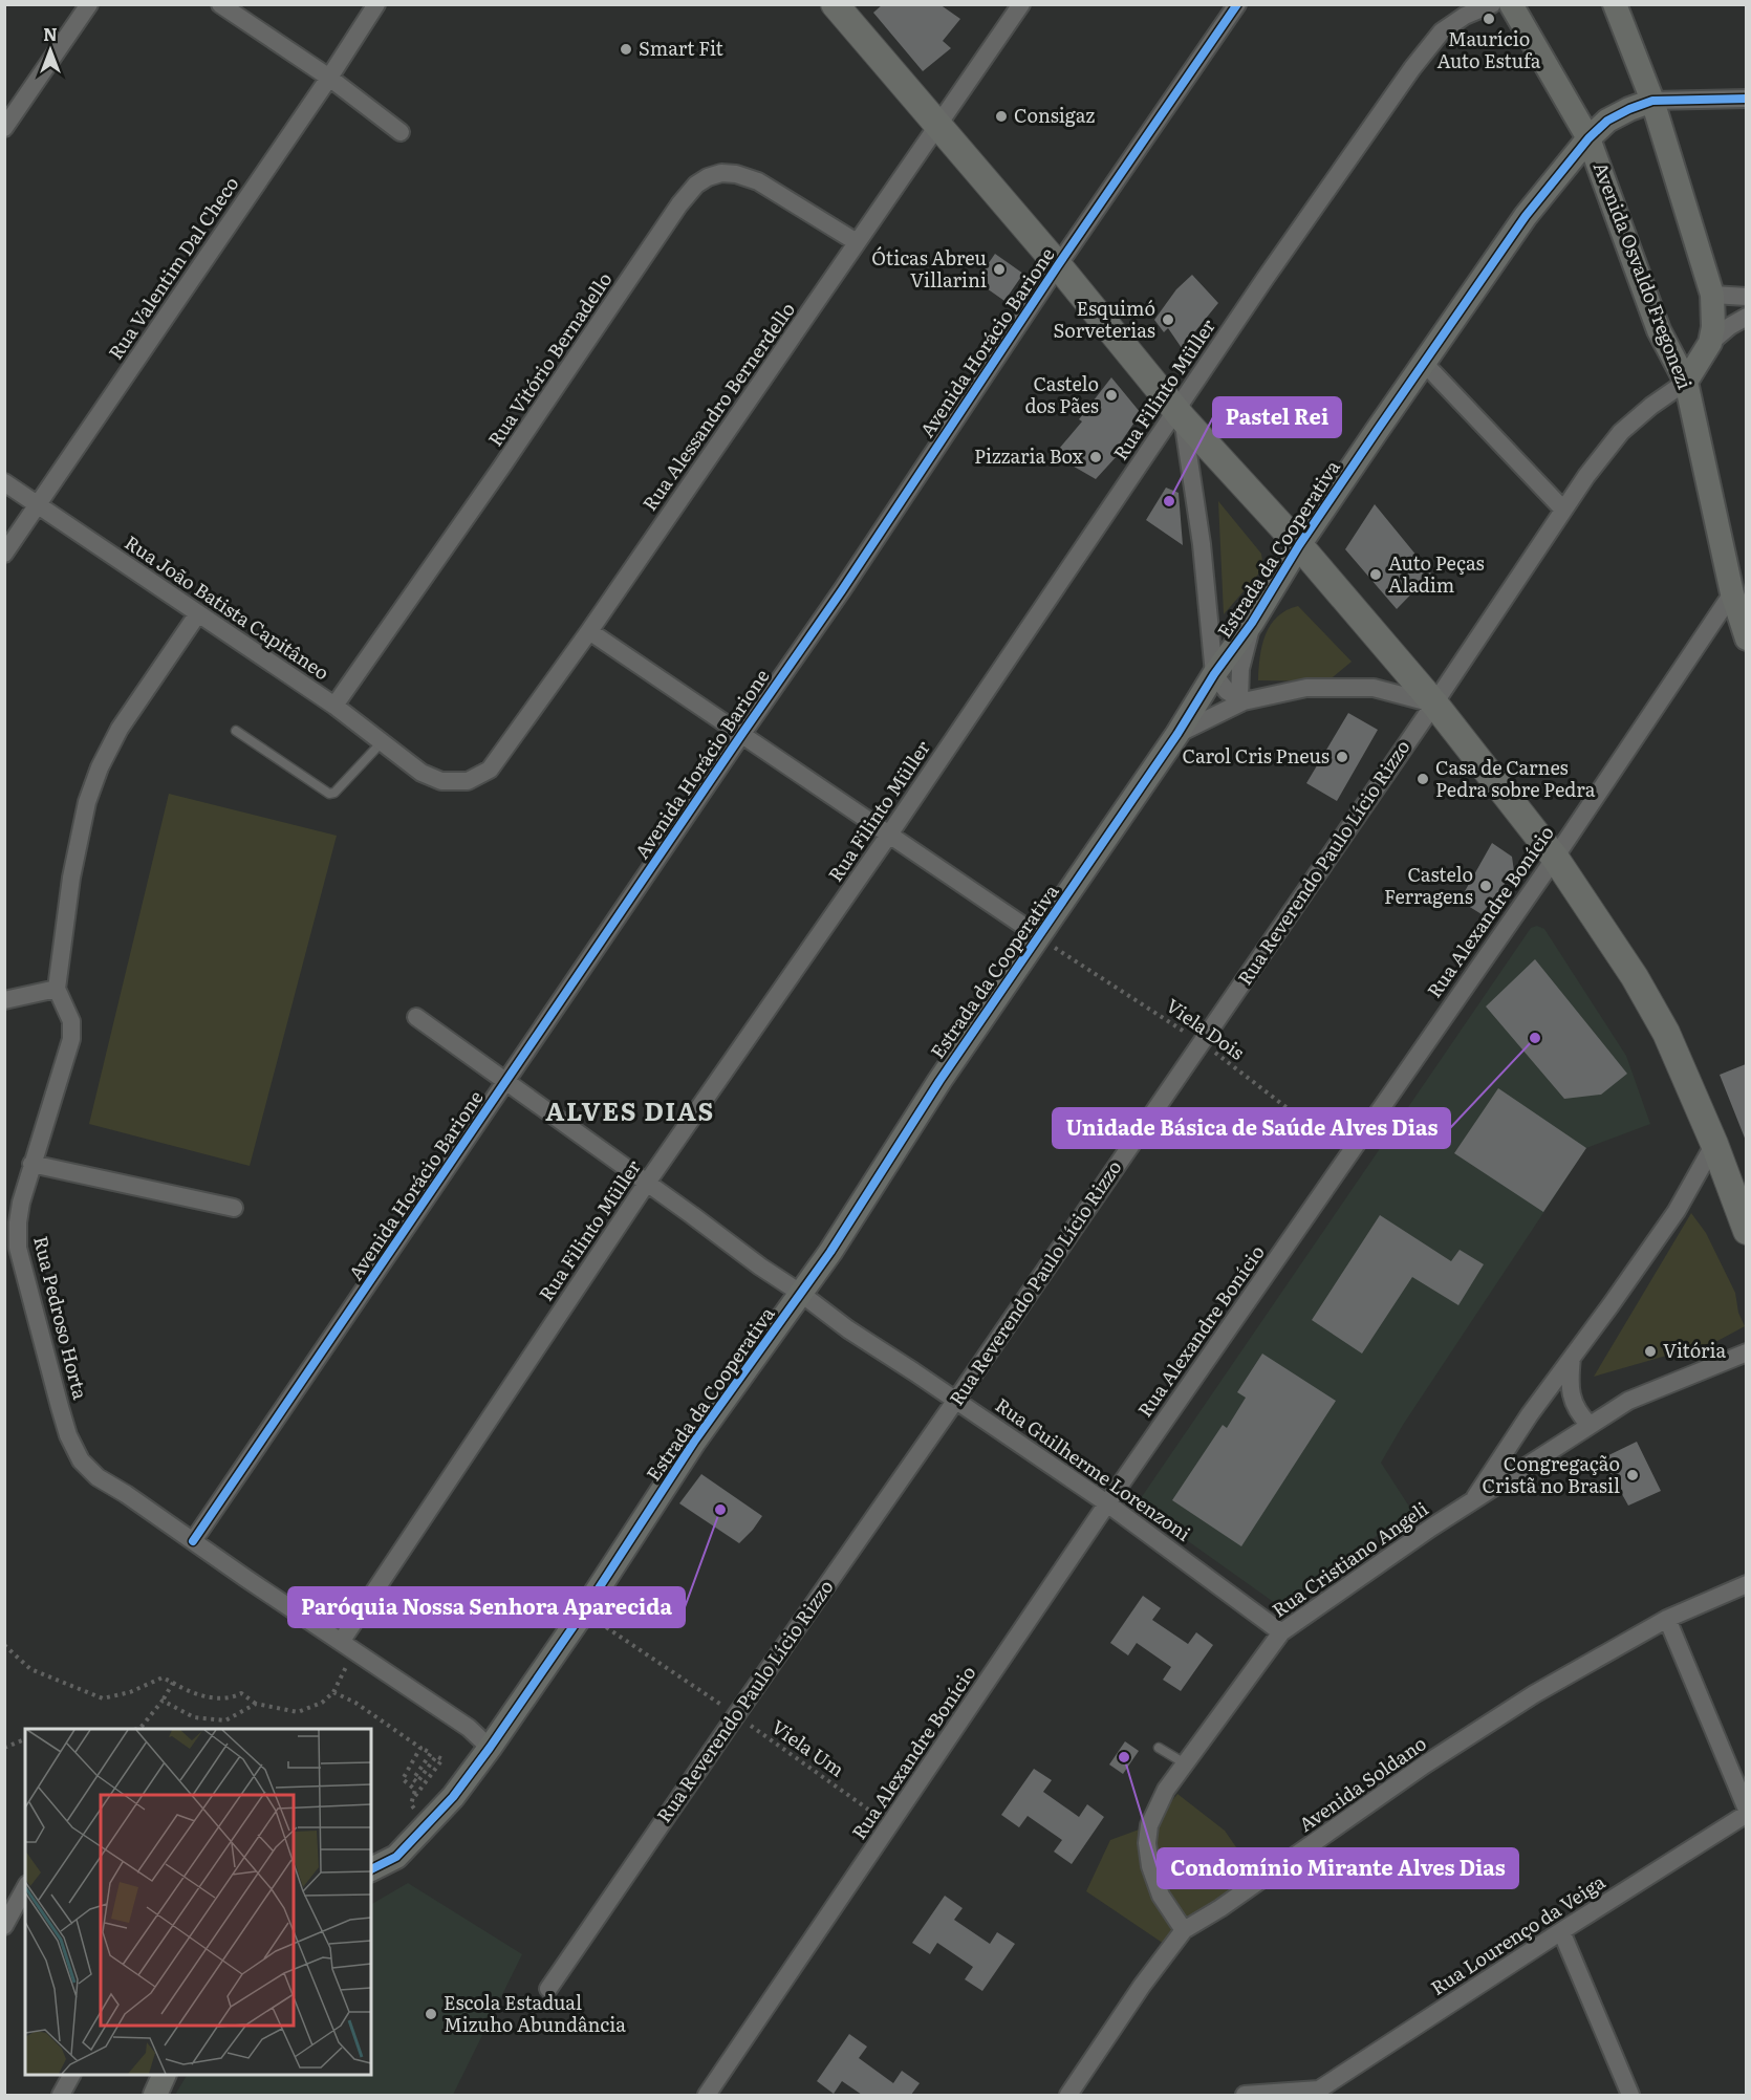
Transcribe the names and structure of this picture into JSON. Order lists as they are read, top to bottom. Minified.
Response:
{"streets":{"street":["Rua Valentim Dal Checo","Avenida Osvaldo Fregonezi","Avenida Horácio Barione","Rua Vitório Bernadello","Rua Filinto Müller","Rua Alessandro Bernerdello","Estrada da Cooperativa","Rua João Batista Capitâneo","Rua Reverendo Paulo Lício Rizzo","Rua Alexandre Bonício","Rua Pedroso Horta","Rua Guilherme Lorenzoni","Rua Cristiano Angeli","Avenida Soldano","Rua Lourenço da Veiga"],"path":["Viela Dois","Viela Um"]},"crossings":[["Rua Valentim Dal Checo","Rua João Batista Capitâneo"],["Avenida Osvaldo Fregonezi","Estrada da Cooperativa"],["Avenida Osvaldo Fregonezi","Rua Reverendo Paulo Lício Rizzo"],["Avenida Osvaldo Fregonezi","Rua Alexandre Bonício"],["Avenida Horácio Barione","Rua Pedroso Horta"],["Avenida Horácio Barione","Rua Guilherme Lorenzoni"],["Rua Vitório Bernadello","Rua Alessandro Bernerdello"],["Rua Vitório Bernadello","Rua João Batista Capitâneo"],["Rua Filinto Müller","Rua Pedroso Horta"],["Rua Filinto Müller","Rua Guilherme Lorenzoni"],["Rua Alessandro Bernerdello","Rua João Batista Capitâneo"],["Estrada da Cooperativa","Viela Dois"],["Estrada da Cooperativa","Rua Pedroso Horta"],["Estrada da Cooperativa","Rua Guilherme Lorenzoni"],["Estrada da Cooperativa","Viela Um"],["Rua Reverendo Paulo Lício Rizzo","Viela Dois"],["Rua Reverendo Paulo Lício Rizzo","Rua Guilherme Lorenzoni"],["Rua Reverendo Paulo Lício Rizzo","Viela Um"],["Rua Alexandre Bonício","Viela Dois"],["Rua Alexandre Bonício","Rua Guilherme Lorenzoni"],["Rua Alexandre Bonício","Viela Um"],["Rua Guilherme Lorenzoni","Rua Cristiano Angeli"],["Rua Cristiano Angeli","Avenida Soldano"]],"districts":["ALVES DIAS"],"places":["Maurício Auto Estufa","Smart Fit","Consigaz","Óticas Abreu Villarini","Esquimó Sorveterias","Castelo dos Pães","Pizzaria Box","Pastel Rei","Auto Peças Aladim","Carol Cris Pneus","Casa de Carnes Pedra sobre Pedra","Castelo Ferragens","Unidade Básica de Saúde Alves Dias","Vitória","Congregação Cristã no Brasil","Paróquia Nossa Senhora Aparecida","Condomínio Mirante Alves Dias","Escola Estadual Mizuho Abundância"],"north":"top"}
